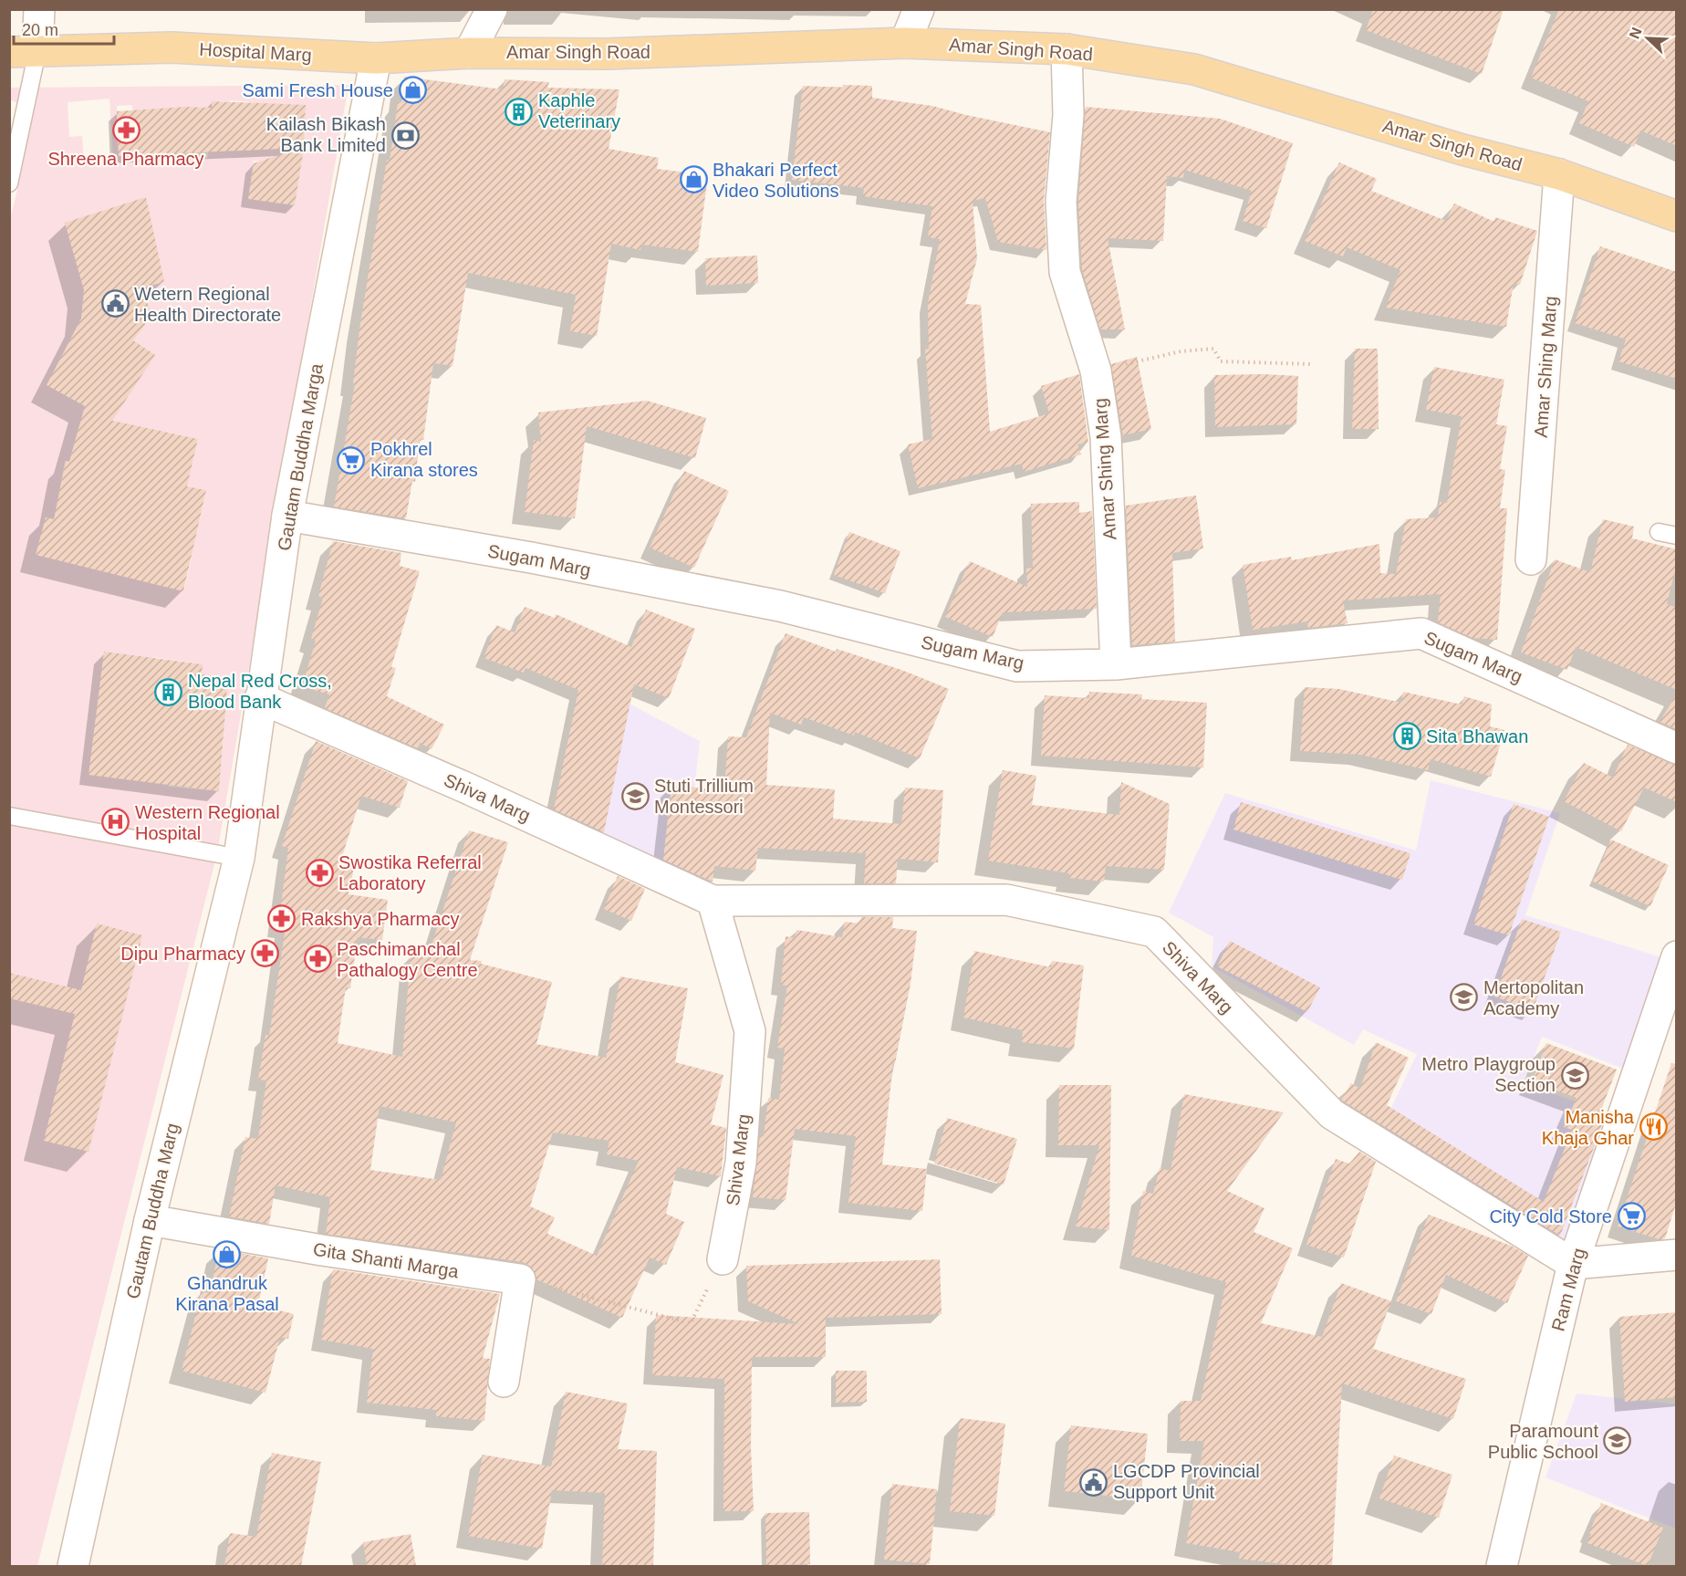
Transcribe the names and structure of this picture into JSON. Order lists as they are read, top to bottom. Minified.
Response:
{"streets":{"main road":["Amar Singh Road","Hospital Marg"],"street":["Amar Shing Marg","Gautam Buddha Marga","Sugam Marg","Shiva Marg","Gautam Buddha Marg","Gita Shanti Marga","Ram Marg"]},"crossings":[["Amar Singh Road","Hospital Marg"],["Amar Singh Road","Amar Shing Marg"],["Amar Singh Road","Gautam Buddha Marga"],["Hospital Marg","Gautam Buddha Marga"],["Amar Shing Marg","Sugam Marg"],["Gautam Buddha Marga","Sugam Marg"],["Gautam Buddha Marga","Shiva Marg"],["Gautam Buddha Marga","Gautam Buddha Marg"],["Shiva Marg","Ram Marg"],["Gautam Buddha Marg","Gita Shanti Marga"]],"places":{"shop":["Sami Fresh House","Bhakari Perfect Video Solutions","Ghandruk Kirana Pasal"],"building":["Kaphle Veterinary","Nepal Red Cross, Blood Bank","Sita Bhawan"],"pharmacy":["Shreena Pharmacy","Swostika Referral Laboratory","Rakshya Pharmacy","Dipu Pharmacy","Paschimanchal Pathalogy Centre"],"bank":["Kailash Bikash Bank Limited"],"public building":["Wetern Regional Health Directorate","LGCDP Provincial Support Unit"],"supermarket":["Pokhrel Kirana stores","City Cold Store"],"school or university":["Stuti Trillium Montessori","Mertopolitan Academy","Metro Playgroup Section","Paramount Public School"],"hospital":["Western Regional Hospital"],"restaurant":["Manisha Khaja Ghar"]},"scale_bar":"20 m","north":"top left"}
